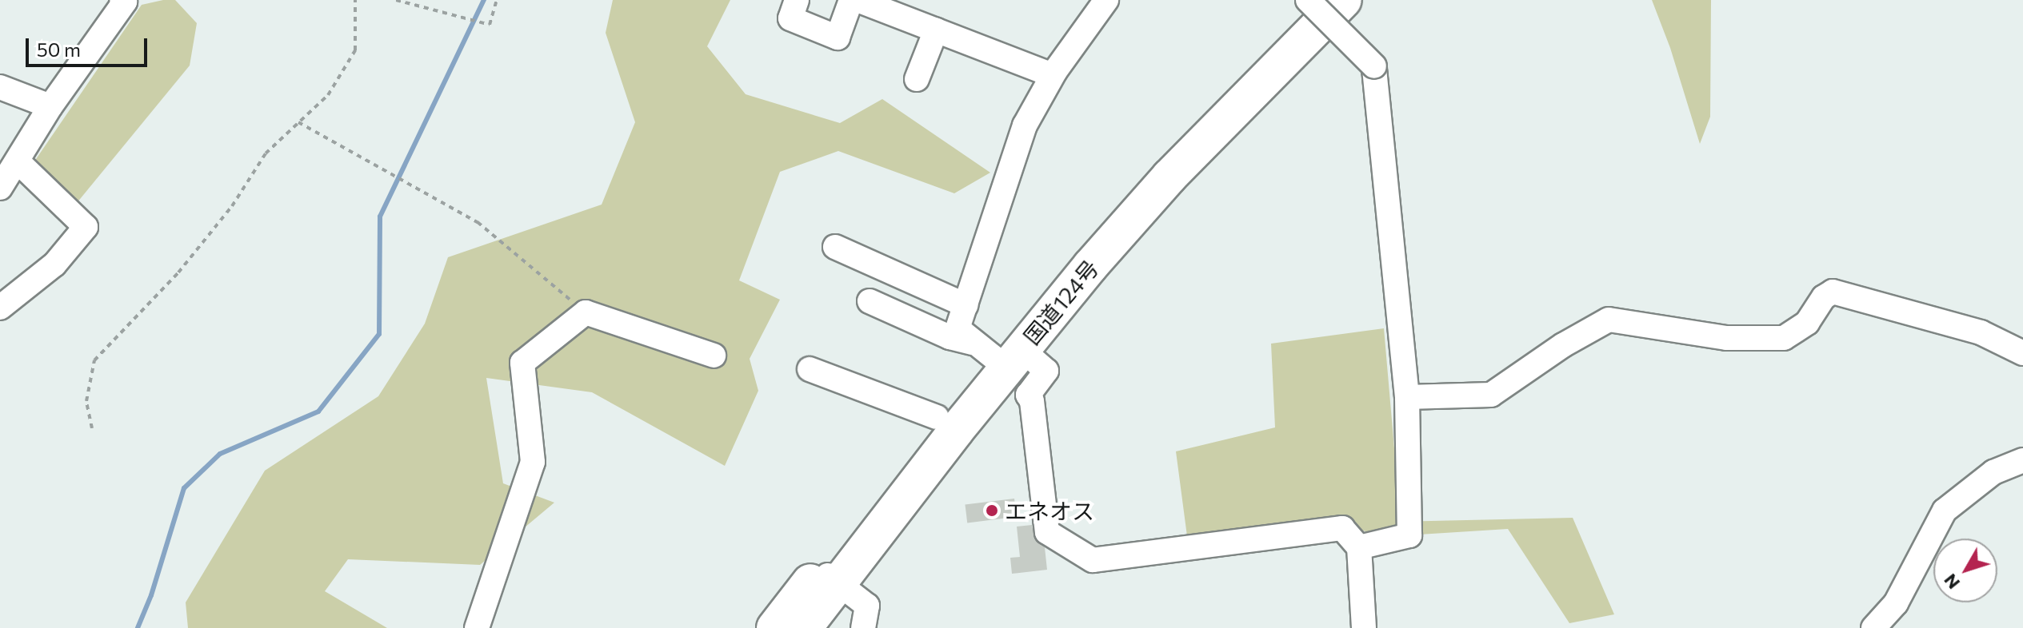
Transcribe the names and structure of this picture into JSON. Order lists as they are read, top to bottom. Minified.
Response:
{"streets":{"highway":["国道124号"]},"places":["エネオス"],"scale_bar":"50 m","north":"bottom left"}
